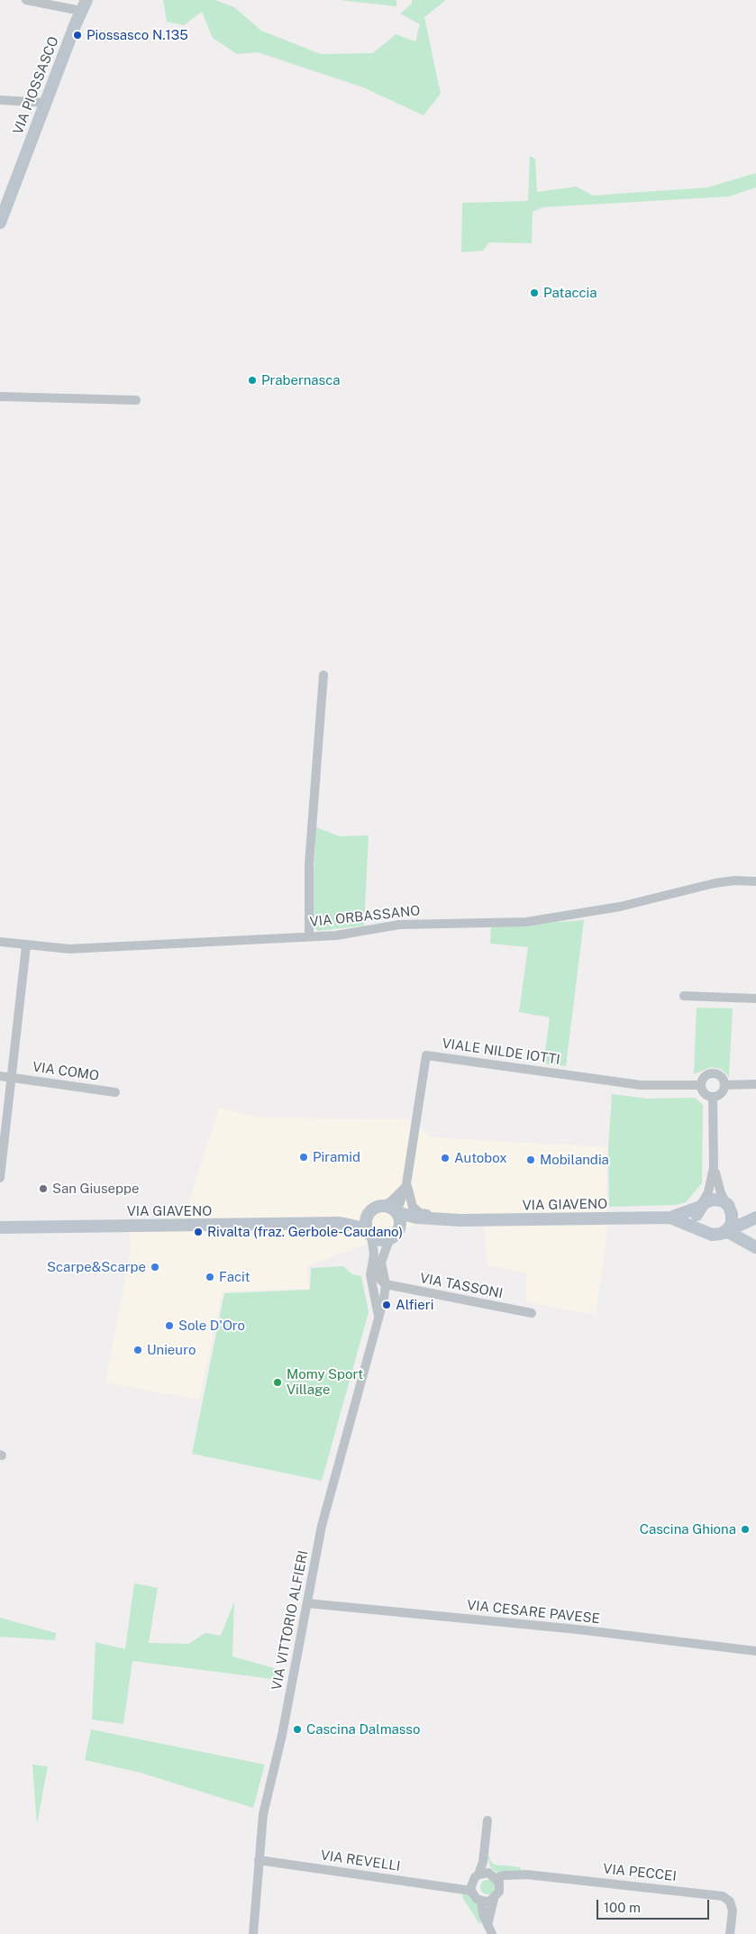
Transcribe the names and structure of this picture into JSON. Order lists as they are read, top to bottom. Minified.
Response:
{"streets":{"main road":["VIA PIOSSASCO","VIA GIAVENO"],"street":["VIA ORBASSANO","VIALE NILDE IOTTI","VIA COMO","VIA TASSONI","VIA CESARE PAVESE","VIA VITTORIO ALFIERI","VIA REVELLI","VIA PECCEI"]},"crossings":[["VIALE NILDE IOTTI","VIA GIAVENO"],["VIA GIAVENO","VIA VITTORIO ALFIERI"],["VIA TASSONI","VIA VITTORIO ALFIERI"],["VIA CESARE PAVESE","VIA VITTORIO ALFIERI"],["VIA VITTORIO ALFIERI","VIA REVELLI"]],"places":["Piossasco N.135","Pataccia","Prabernasca","Piramid","Autobox","Mobilandia","San Giuseppe","Rivalta (fraz. Gerbole-Caudano)","Scarpe&Scarpe","Facit","Alfieri","Sole D'Oro","Unieuro","Momy Sport Village","Cascina Ghiona","Cascina Dalmasso"],"scale_bar":"100 m"}
